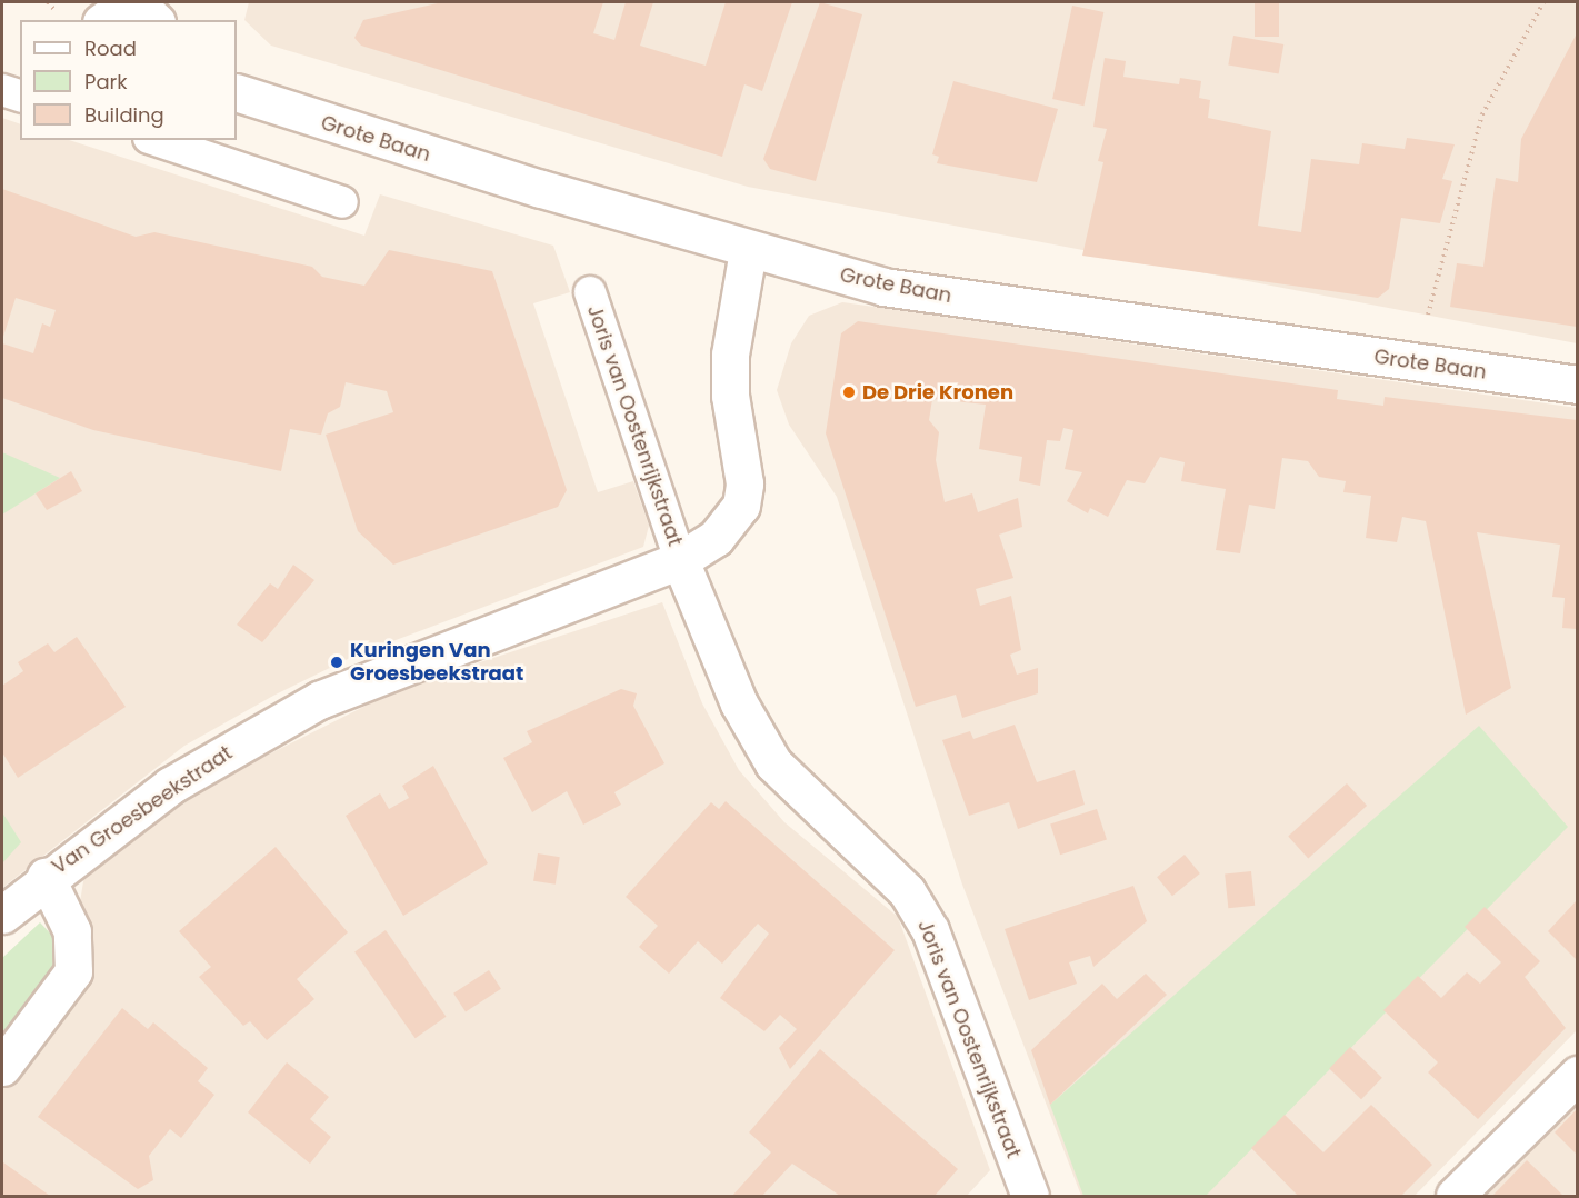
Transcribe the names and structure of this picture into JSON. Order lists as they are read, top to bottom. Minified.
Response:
{"streets":{"street":["Grote Baan","Joris van Oostenrijkstraat","Van Groesbeekstraat"]},"crossings":[["Grote Baan","Joris van Oostenrijkstraat"],["Joris van Oostenrijkstraat","Van Groesbeekstraat"]],"places":["De Drie Kronen","Kuringen Van Groesbeekstraat"],"legend":["Road","Park","Building"]}
